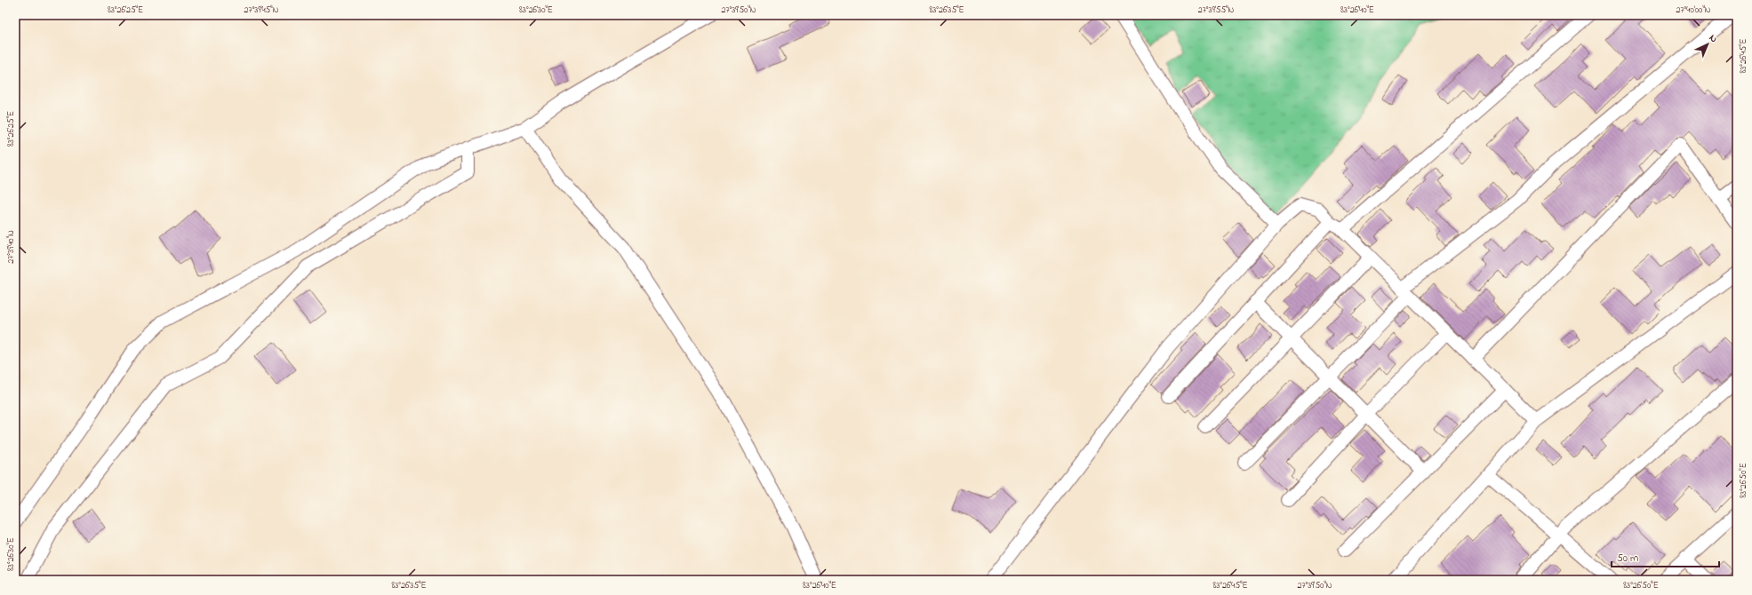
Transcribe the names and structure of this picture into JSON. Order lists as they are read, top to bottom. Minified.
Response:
{"scale_bar":"50 m","north":"top right","coordinates":["83°26'25\"E","27°39'45\"N","83°26'30\"E","27°39'50\"N","83°26'35\"E","27°39'55\"N","83°26'40\"E","27°40'00\"N","83°26'45\"E","27°39'40\"N","83°26'50\"E"]}
